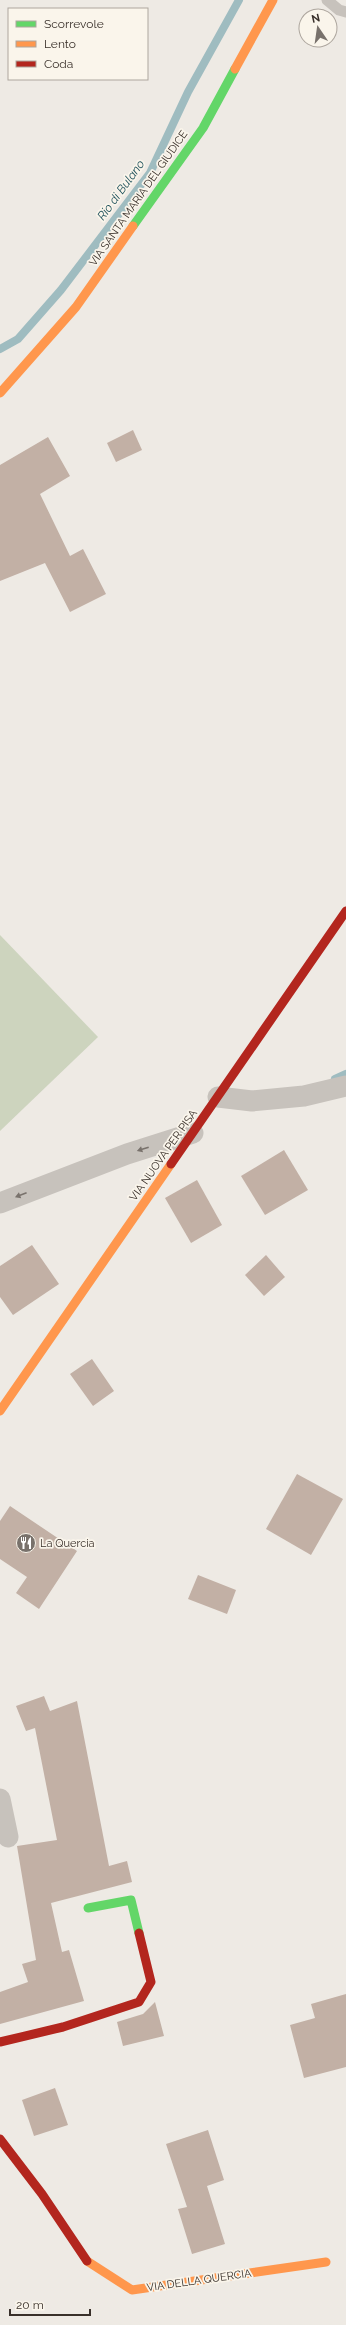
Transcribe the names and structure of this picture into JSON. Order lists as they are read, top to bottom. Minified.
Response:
{"streets":{"street":["VIA SANTA MARIA DEL GIUDICE","VIA NUOVA PER PISA","VIA DELLA QUERCIA"]},"water":["Rio di Bulano"],"places":{"restaurant":["La Quercia"]},"legend":["Scorrevole","Lento","Coda"],"scale_bar":"20 m","north":"top"}
